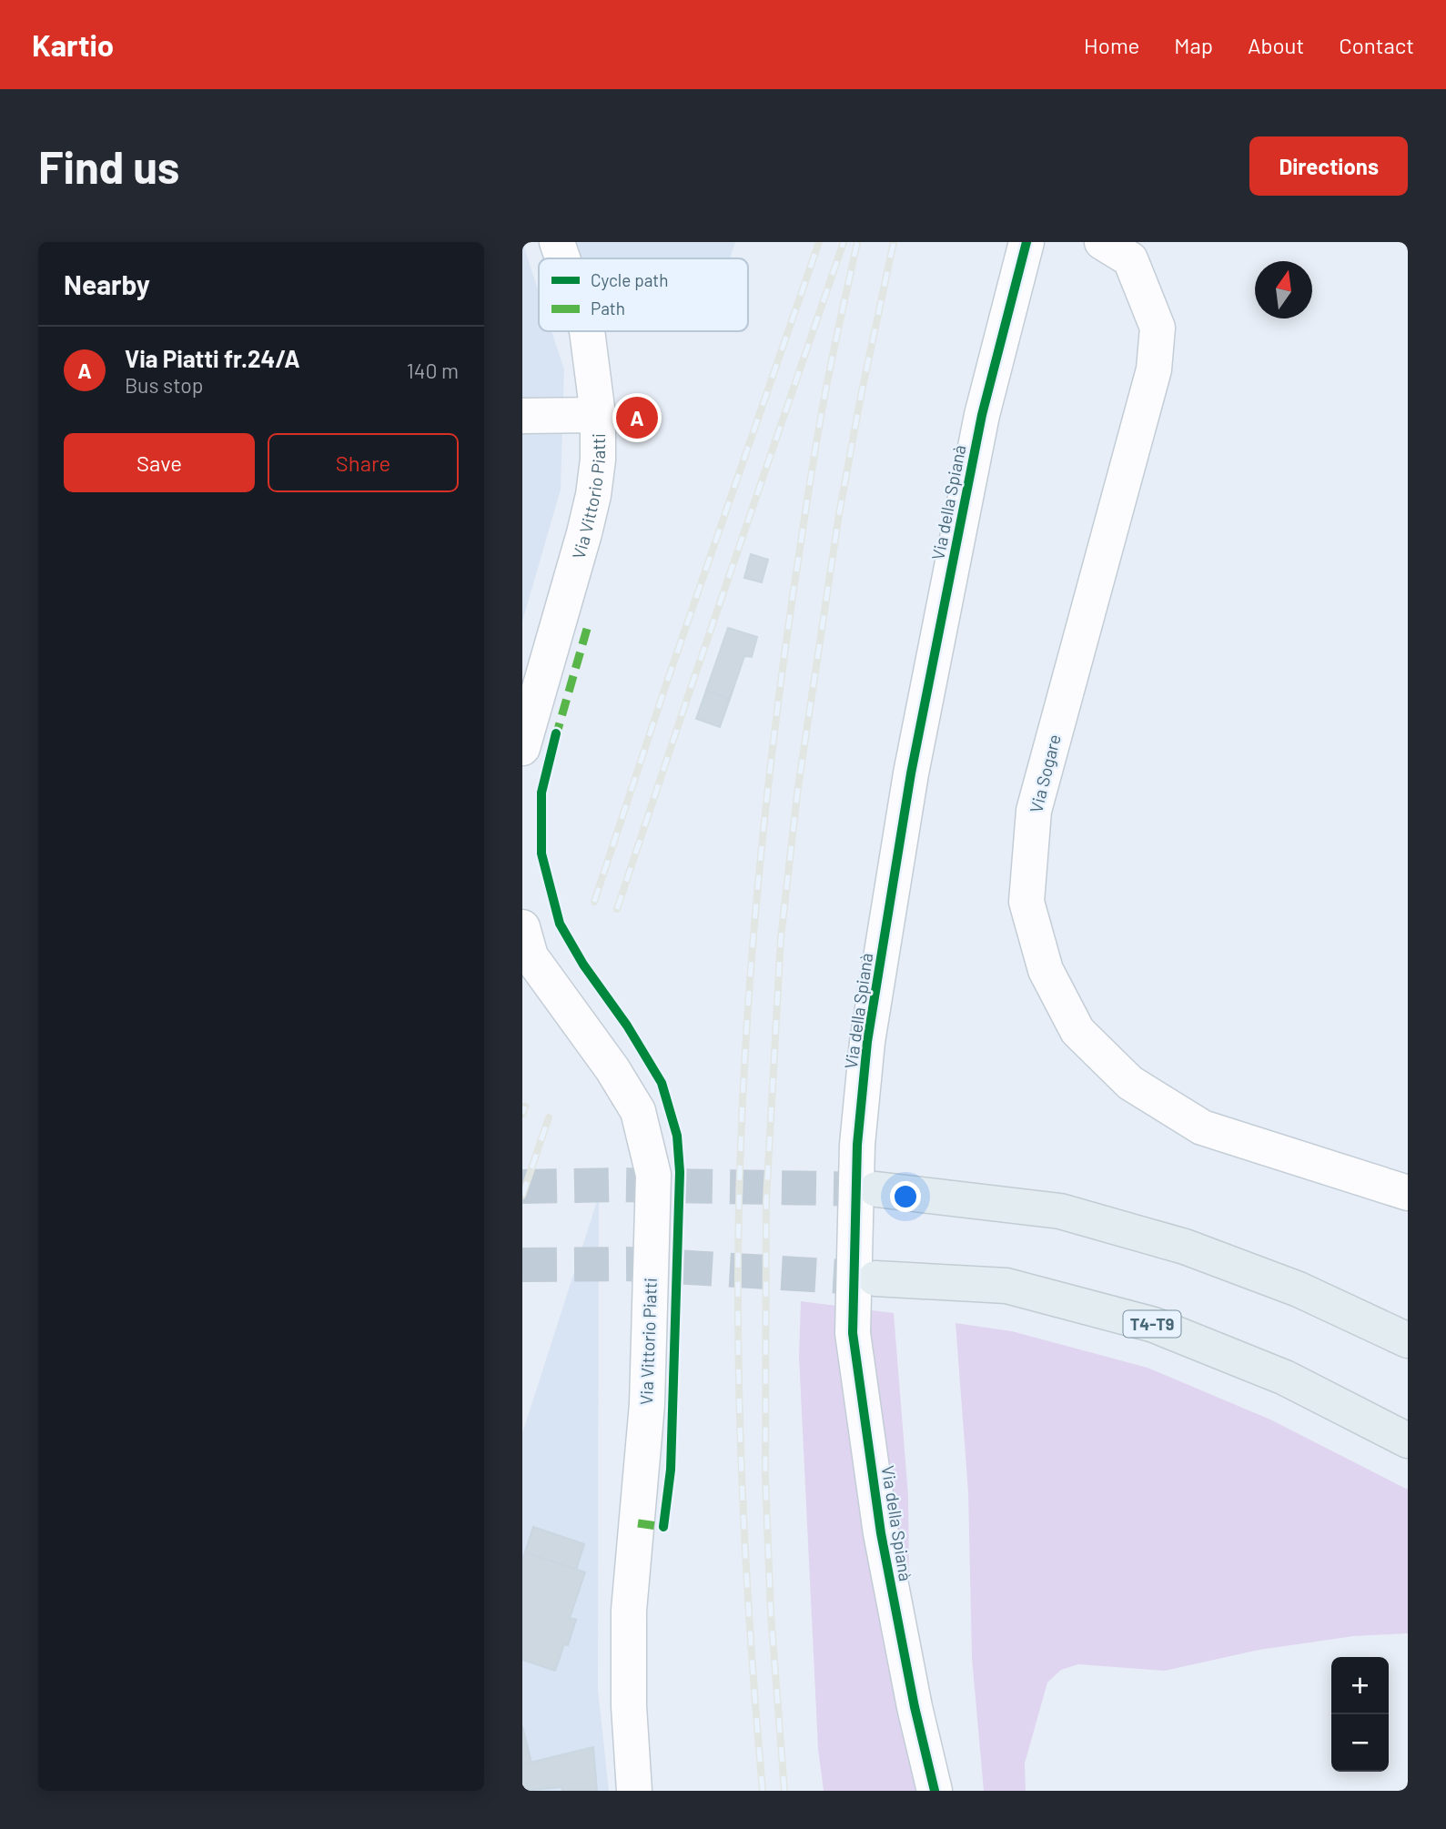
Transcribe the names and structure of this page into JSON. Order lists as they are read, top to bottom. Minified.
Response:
{"streets":{"highway":["T4-T9"],"street":["Via Vittorio Piatti","Via della Spianà","Via Sogare"]},"legend":["Cycle path","Path"],"north":"top","page":{"header":"Kartio","nav":["Home","Map","About","Contact"],"buttons":["Directions",["Save","Share"]],"title":"Find us","heading":"Nearby","list":[{"mark":"A","name":"Via Piatti fr.24/A","note":"Bus stop","value":"140 m"}],"pins":"A","map_buttons":["+","−"]}}
